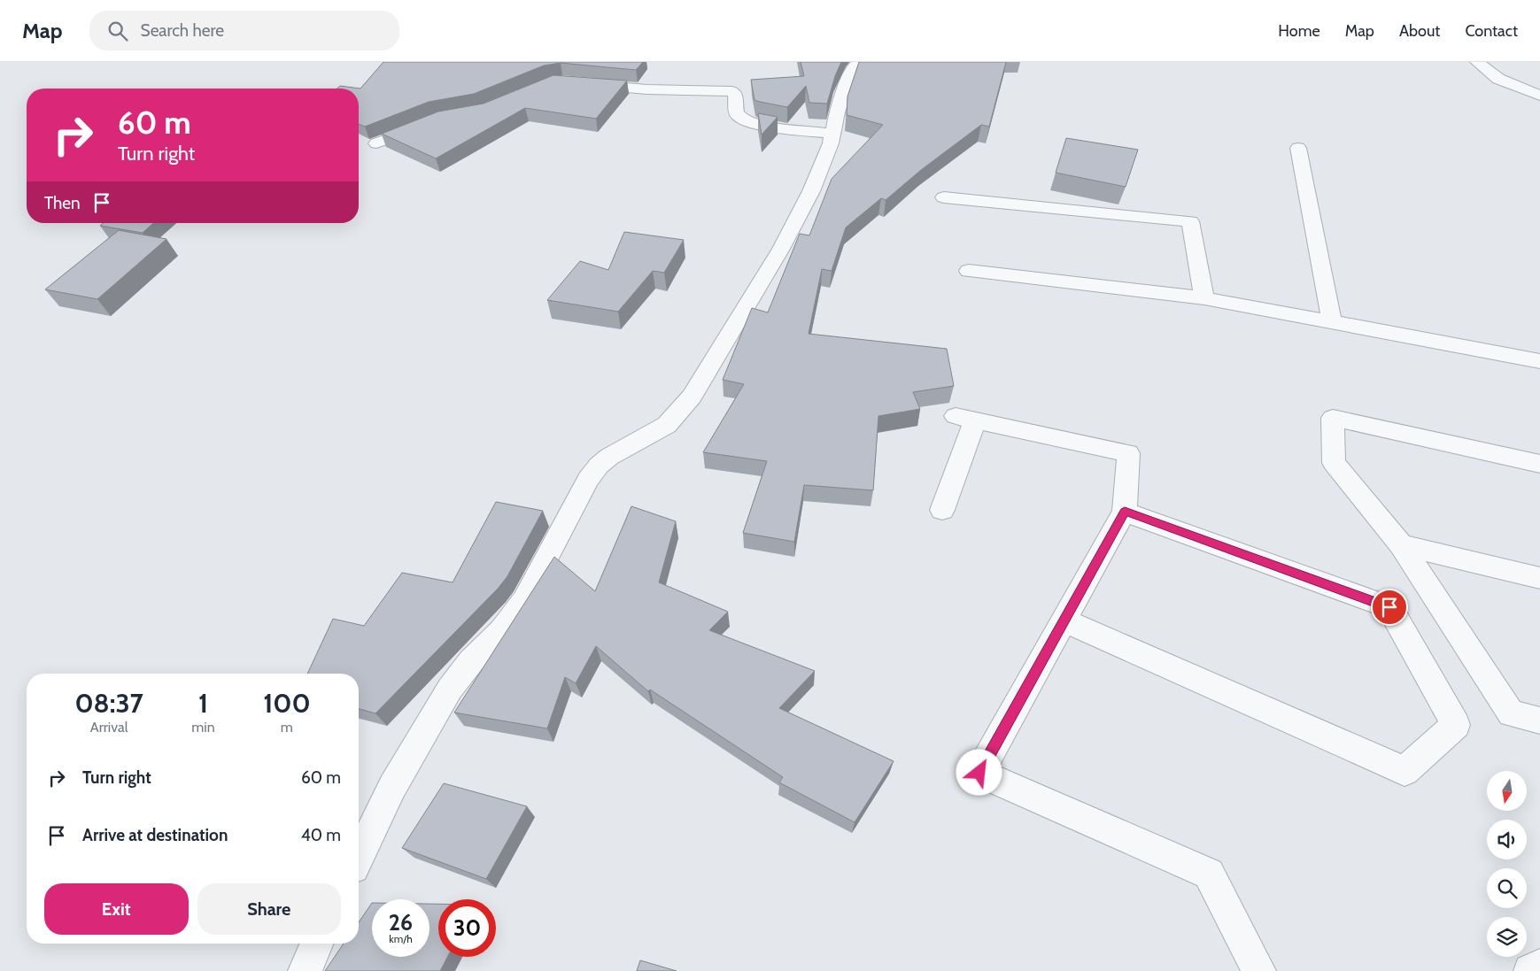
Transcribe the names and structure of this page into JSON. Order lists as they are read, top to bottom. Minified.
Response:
{"north":"bottom","page":{"header":"Map","search":"Search here","nav":["Home","Map","About","Contact"],"turn":["60 m","Turn right"],"then":"Then","eta":["08:37","Arrival","1","min","100","m"],"list":[{"name":"Turn right","value":"60 m"},{"name":"Arrive at destination","value":"40 m"}],"buttons":["Exit","Share"],"speed":"26 km/h","limit":"30"}}
